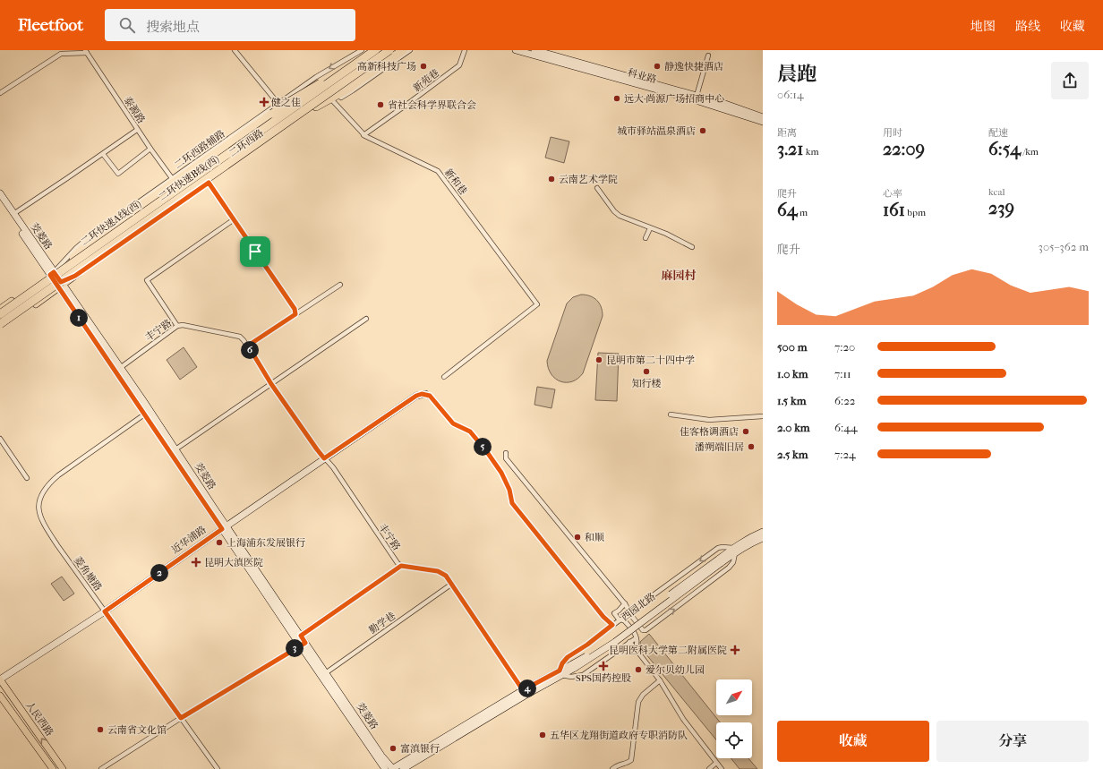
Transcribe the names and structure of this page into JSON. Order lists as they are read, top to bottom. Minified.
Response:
{"streets":{"highway":["二环快速B线(西)","二环快速A线(西)"],"main road":["二环西路","人民西路"],"street":["科业路","新苑巷","泰源路","二环西路辅路","新和巷","茭菱路","丰宁路","近华浦路","菱角塘路","西园北路","勤学巷"]},"crossings":[["新苑巷","新和巷"],["泰源路","二环西路辅路"],["二环西路","二环西路辅路"],["二环西路","茭菱路"],["二环西路辅路","茭菱路"],["茭菱路","丰宁路"],["茭菱路","近华浦路"],["茭菱路","菱角塘路"],["茭菱路","西园北路"],["茭菱路","勤学巷"],["丰宁路","近华浦路"],["近华浦路","菱角塘路"],["近华浦路","人民西路"]],"districts":["麻园村"],"places":{"other":["高新科技广场","静逸快捷酒店","远大·尚源广场招商中心","省社会科学界联合会","城市驿站温泉酒店","云南艺术学院","昆明市第二十四中学","知行楼","佳客格调酒店","潘朔端旧居","和顺","上海浦东发展银行","爱尔贝幼儿园","云南省文化馆","五华区龙翔街道政府专职消防队","富滇银行"],"health":["健之佳","昆明大滇医院","昆明医科大学第二附属医院","SPS国药控股"]},"north":"top right","page":{"header":"Fleetfoot","search":"搜索地点","nav":["地图","路线","收藏"],"heading":["晨跑","06:14"],"stats":[["距离","3.21 km"],["用时","22:09"],["配速","6:54 /km"],["爬升","64 m"],["心率","161 bpm"],["kcal","239"]],"chart":["爬升","305–362 m"],"pins":["1","6","5","2","3","4"],"list":[{"name":"500 m","note":"7:20"},{"name":"1.0 km","note":"7:11"},{"name":"1.5 km","note":"6:22"},{"name":"2.0 km","note":"6:44"},{"name":"2.5 km","note":"7:24"}],"buttons":["收藏","分享"]}}
